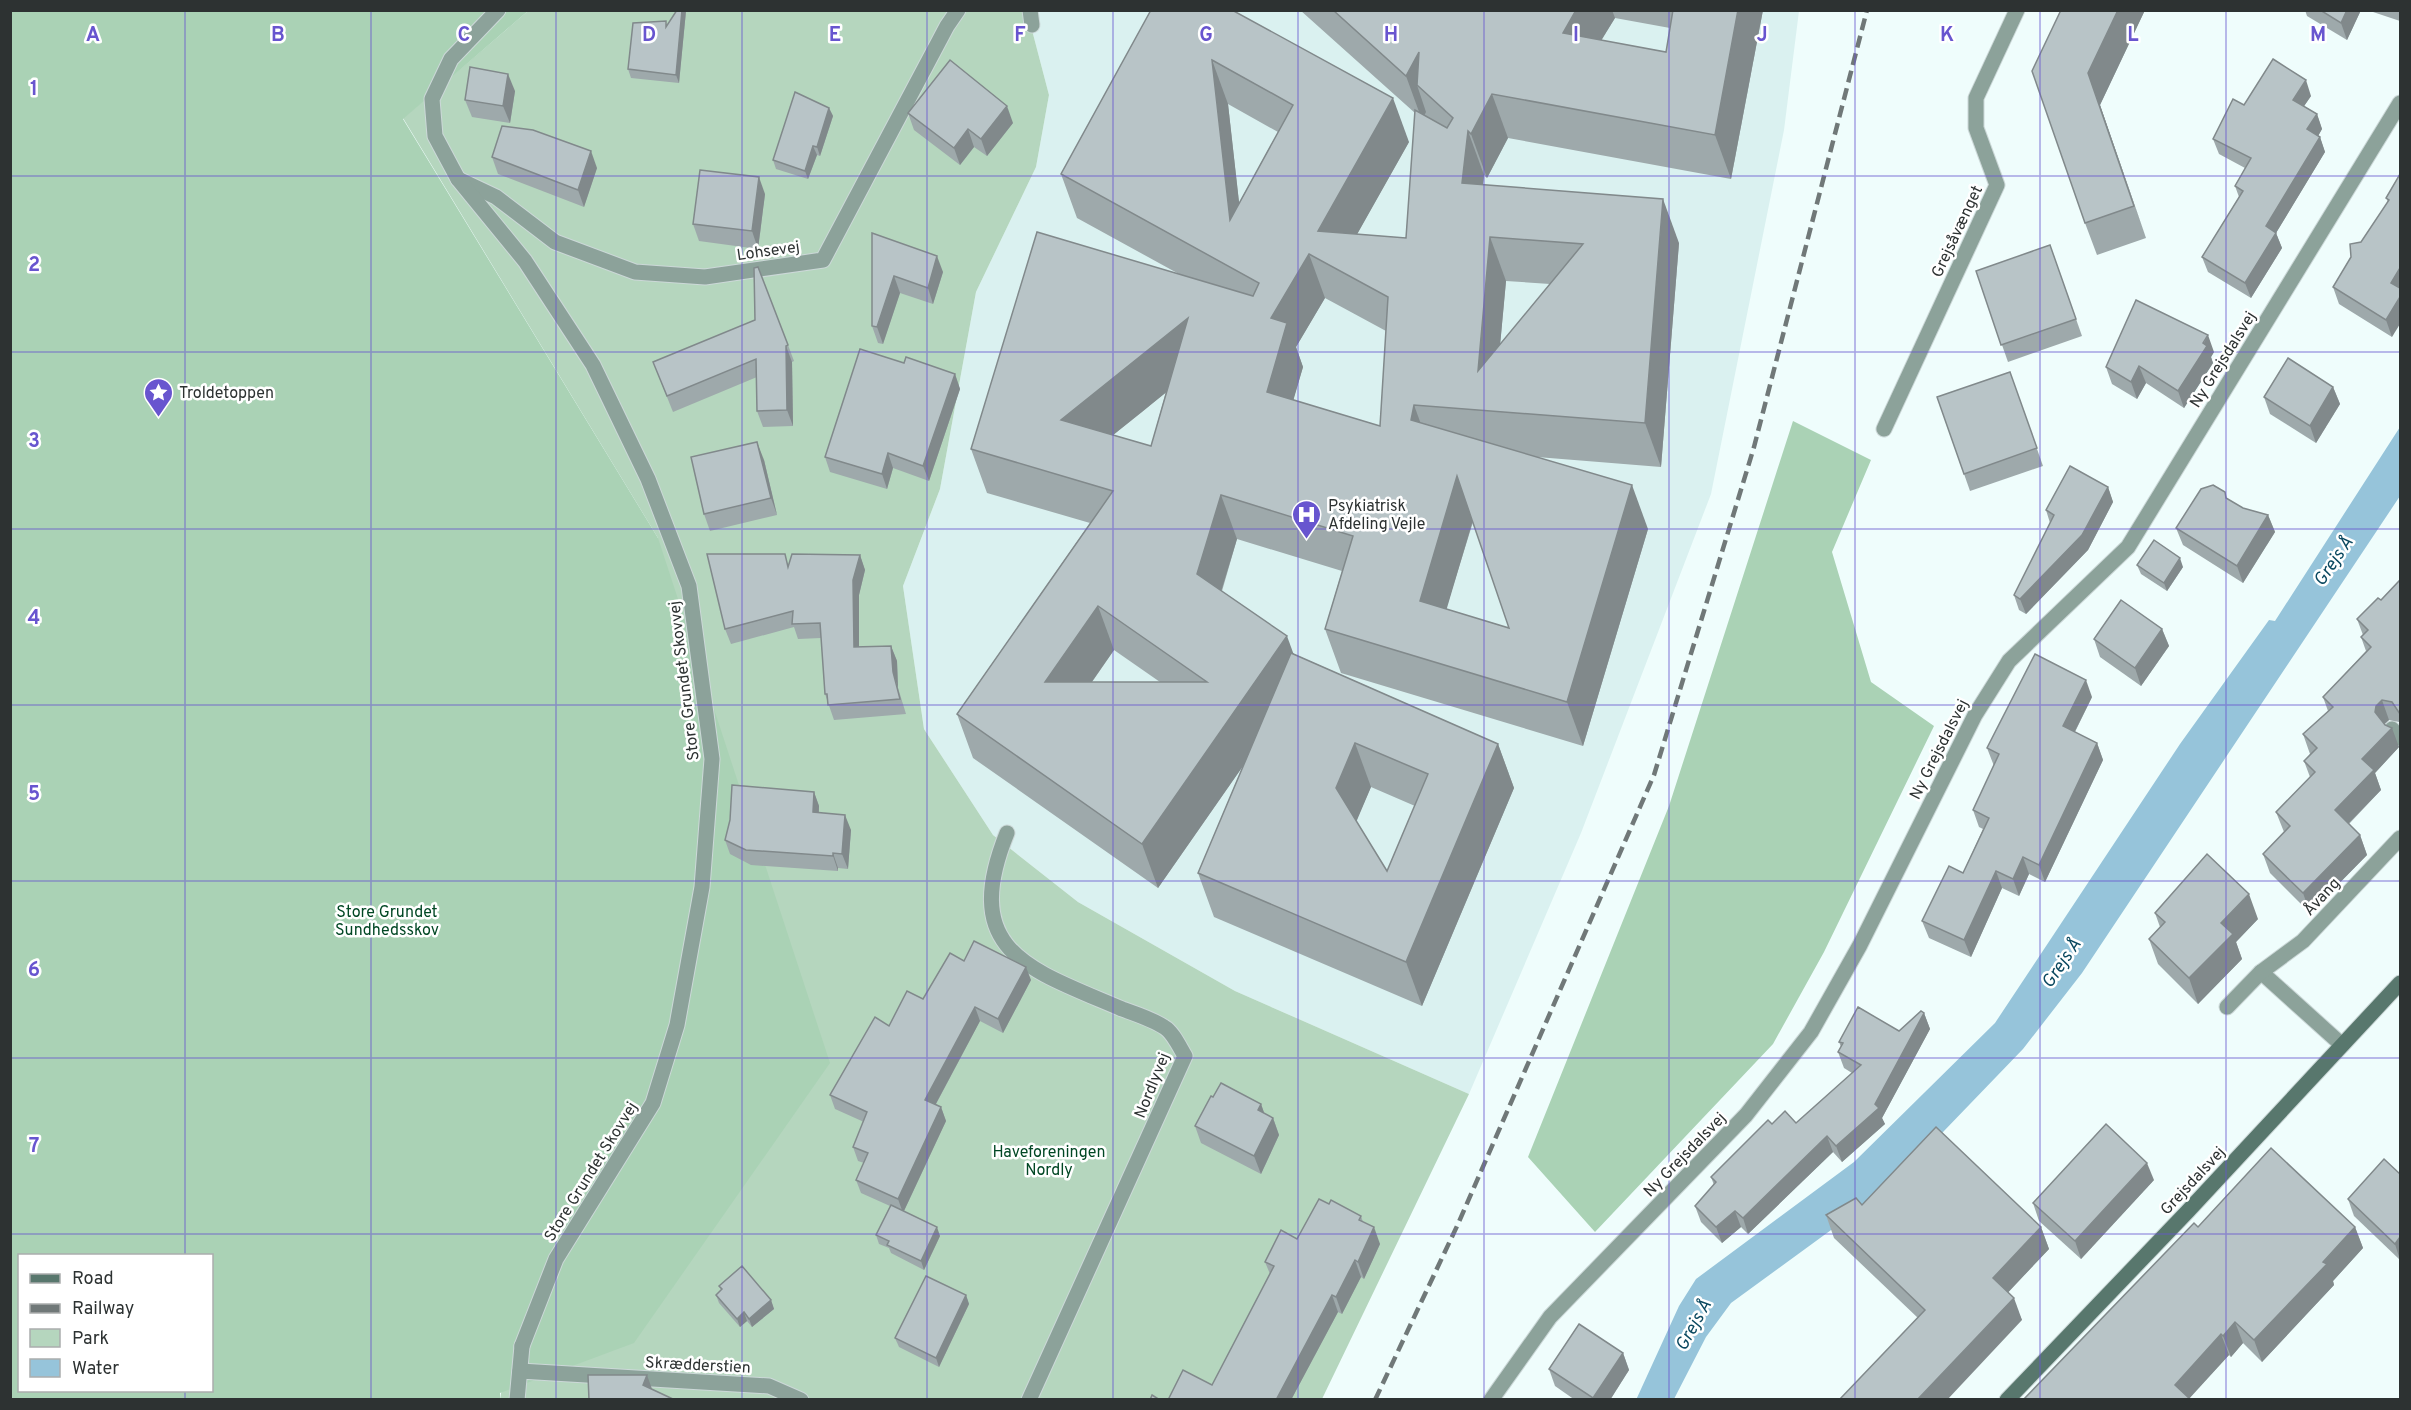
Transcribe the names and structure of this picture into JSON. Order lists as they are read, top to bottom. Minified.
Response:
{"streets":{"street":["Grejsåvænget","Lohsevej","Ny Grejsdalsvej","Store Grundet Skovvej","Åvang","Nordlyvej","Grejsdalsvej","Skrædderstien"]},"crossings":[["Lohsevej","Store Grundet Skovvej"],["Store Grundet Skovvej","Skrædderstien"]],"water":["Grejs Å"],"parks":["Store Grundet Sundhedsskov","Haveforeningen Nordly"],"places":{"place":["Troldetoppen"],"hospital":["Psykiatrisk Afdeling Vejle"]},"legend":["Road","Railway","Park","Water"],"grid":{"columns":["A","B","C","D","E","F","G","H","I","J","K","L","M"],"rows":["1","2","3","4","5","6","7"]}}
